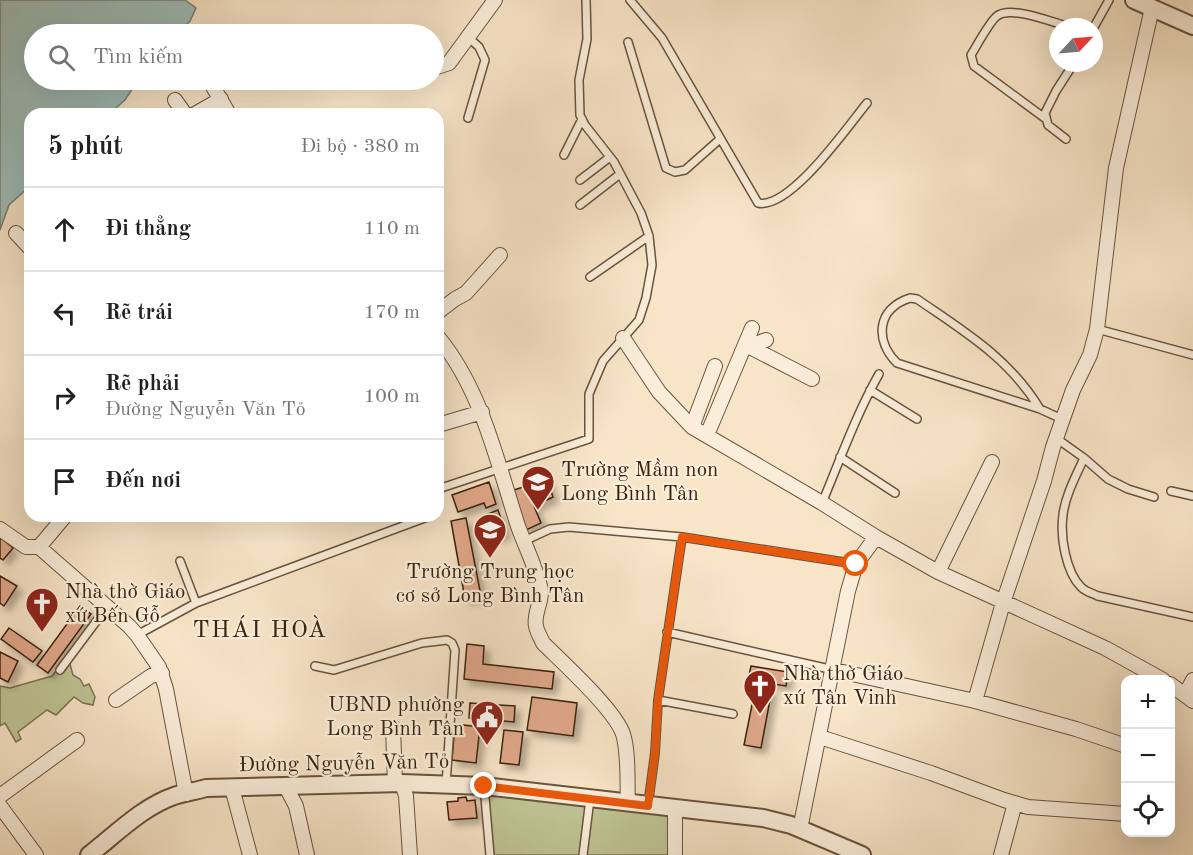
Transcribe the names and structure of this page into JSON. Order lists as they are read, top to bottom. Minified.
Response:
{"streets":{"street":["Đường Nguyễn Văn Tỏ"]},"districts":["THÁI HOÀ"],"places":{"school or university":["Trường Mầm non Long Bình Tân","Trường Trung học cơ sở Long Bình Tân"],"church":["Nhà thờ Giáo xứ Bến Gỗ","Nhà thờ Giáo xứ Tân Vinh"],"public building":["UBND phường Long Bình Tân"]},"north":"top right","page":{"search":"Tìm kiếm","heading":["5 phút","Đi bộ · 380 m"],"list":[["Đi thẳng","110 m"],["Rẽ trái","170 m"],["Rẽ phải","Đường Nguyễn Văn Tỏ","100 m"],"Đến nơi"],"map_buttons":["+","−"]}}
